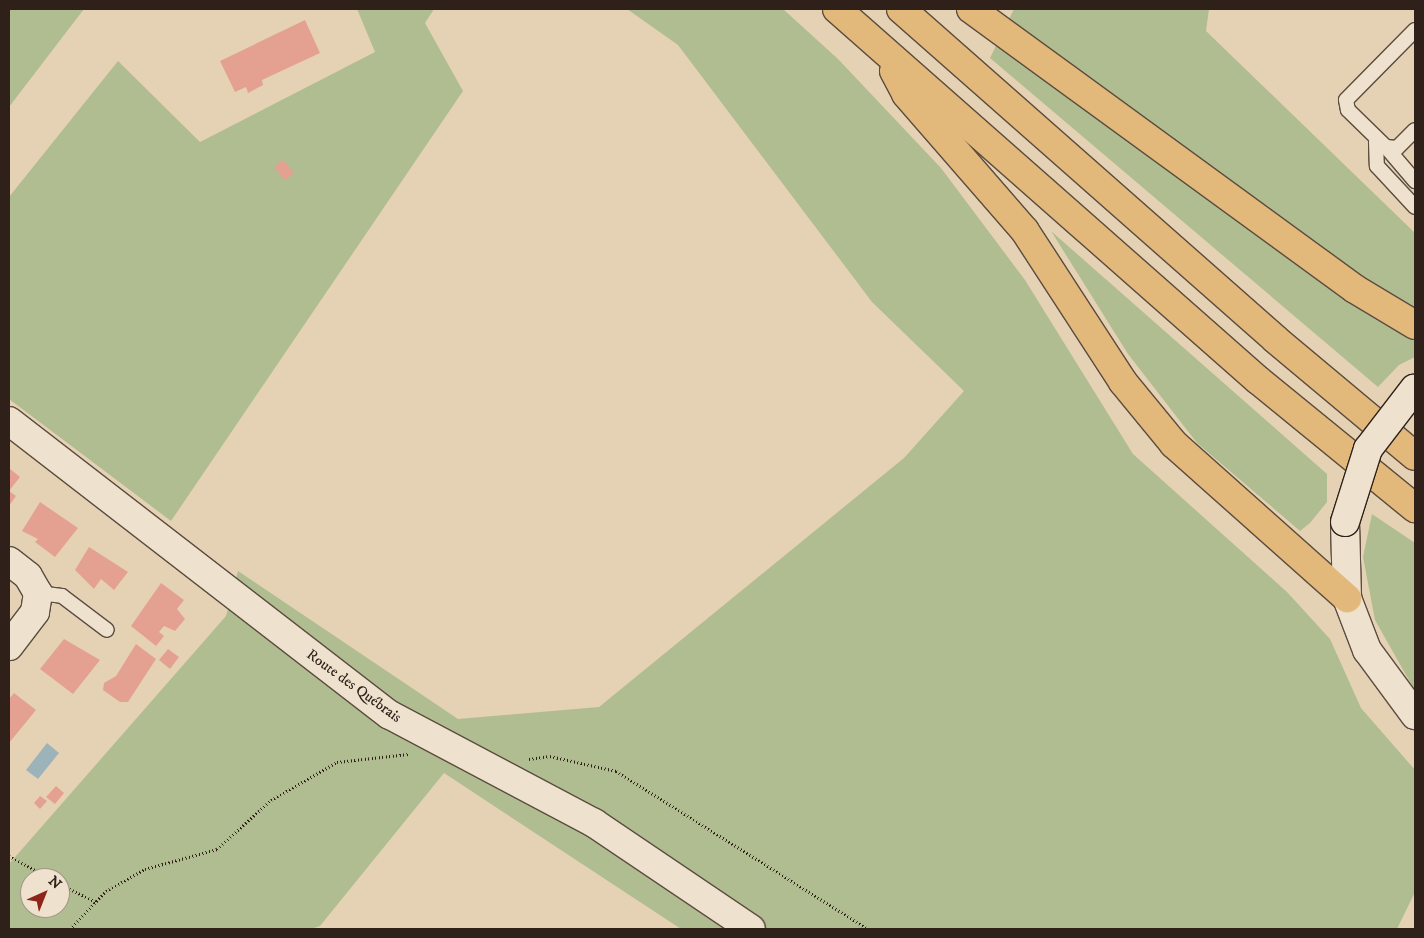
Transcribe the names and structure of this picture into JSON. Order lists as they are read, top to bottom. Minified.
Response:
{"streets":{"street":["Route des Québrais"]},"north":"top right"}
